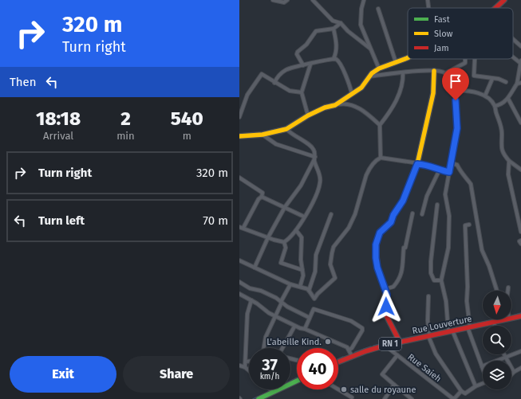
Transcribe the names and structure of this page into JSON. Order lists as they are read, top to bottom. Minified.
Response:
{"streets":{"street":["Rue Louverture","RN 1","Rue Saieh"]},"crossings":[["Rue Louverture","Rue Saieh"]],"places":["L'abeille Kind.","salle du royaune"],"legend":["Fast","Slow","Jam"],"north":"bottom","page":{"turn":["320 m","Turn right"],"then":"Then","eta":["18:18","Arrival","2","min","540","m"],"list":[{"name":"Turn right","value":"320 m"},{"name":"Turn left","value":"70 m"}],"speed":"37 km/h","limit":"40","buttons":["Exit","Share"]}}
